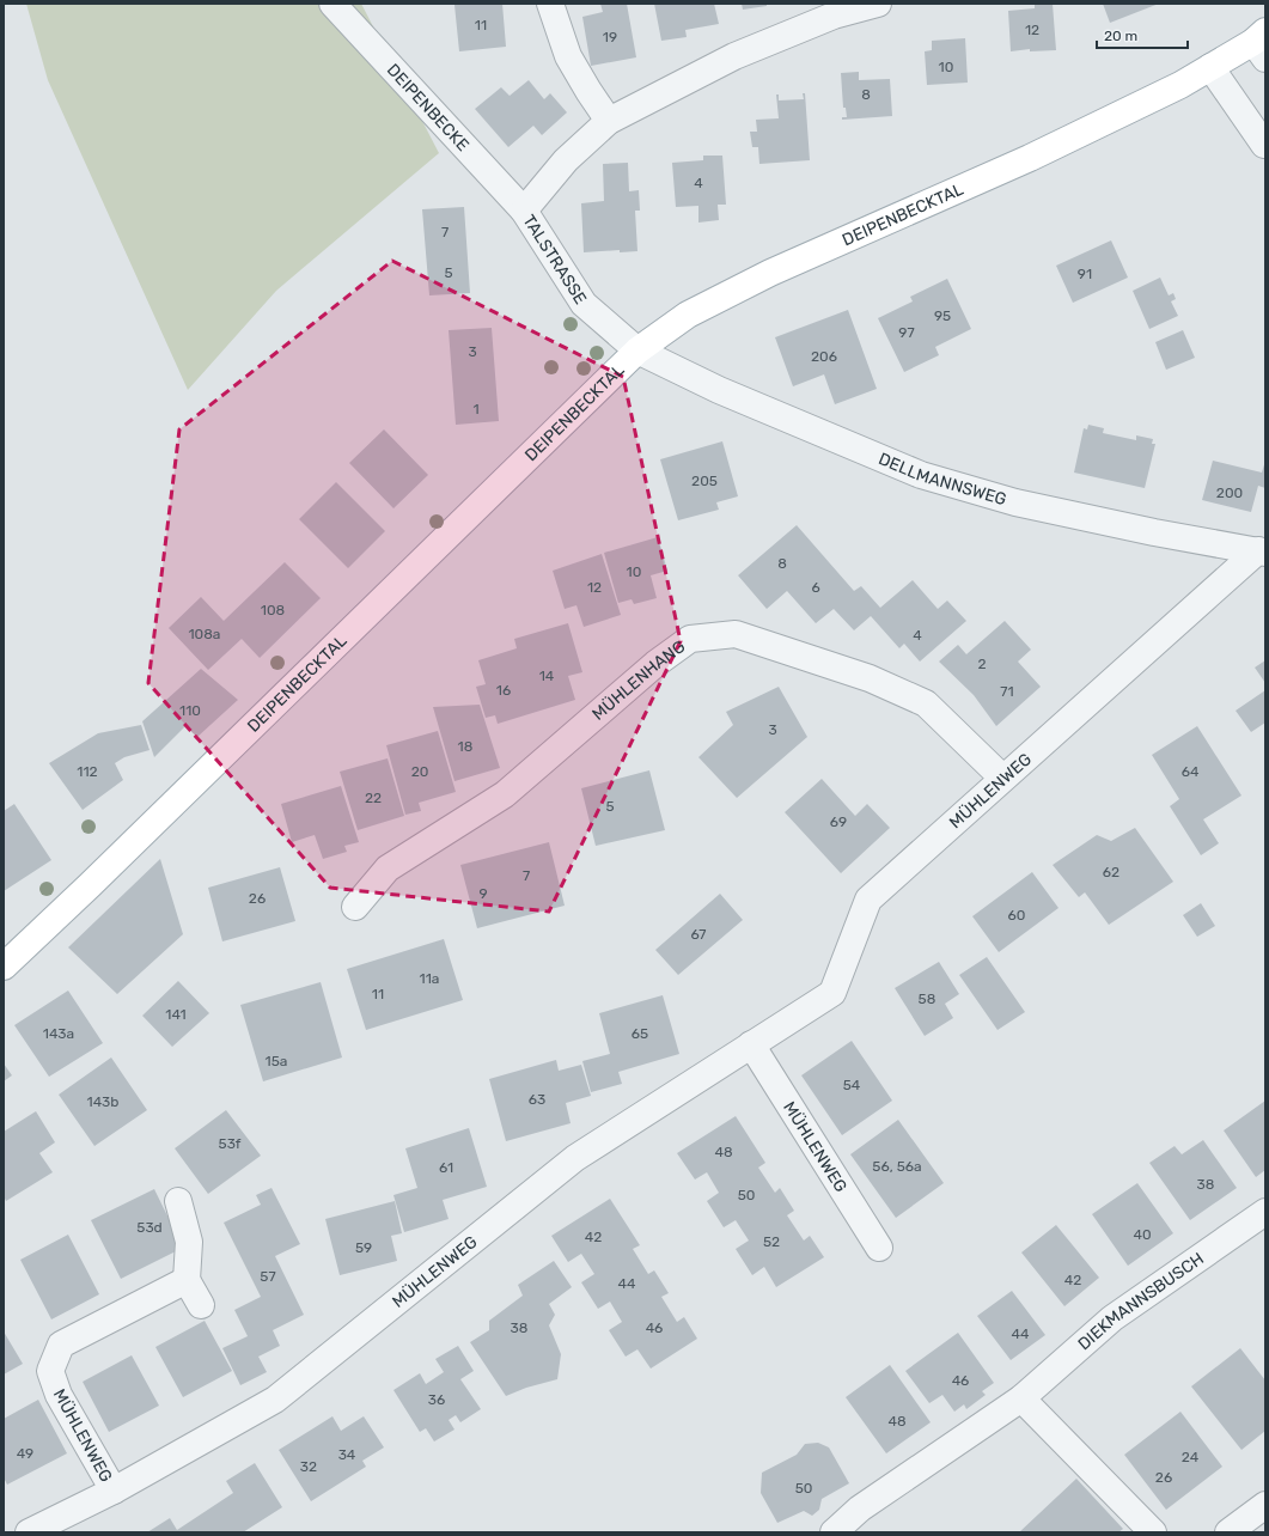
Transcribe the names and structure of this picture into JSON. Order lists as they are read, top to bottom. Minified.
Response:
{"streets":{"main road":["DEIPENBECKTAL"],"street":["DEIPENBECKE","TALSTRASSE","DELLMANNSWEG","MÜHLENHANG","MÜHLENWEG","DIEKMANNSBUSCH"]},"crossings":[["DEIPENBECKE","TALSTRASSE"],["DEIPENBECKTAL","TALSTRASSE"],["DEIPENBECKTAL","DELLMANNSWEG"],["TALSTRASSE","DELLMANNSWEG"],["DELLMANNSWEG","MÜHLENWEG"],["MÜHLENHANG","MÜHLENWEG"]],"house_numbers":["11","12","19","10","8","4","7","5","91","95","97","3","206","1","205","200","8","10","12","6","108","108a","4","2","14","16","71","110","3","18","112","20","64","22","5","69","62","7","9","26","60","67","11a","11","58","141","143a","65","15a","54","63","143b","53f","48","56, 56a","61","38","50","53d","40","42","52","59","57","42","44","38","46","44","46","36","48","49","34","24","32","26","50"],"scale_bar":"20 m"}
